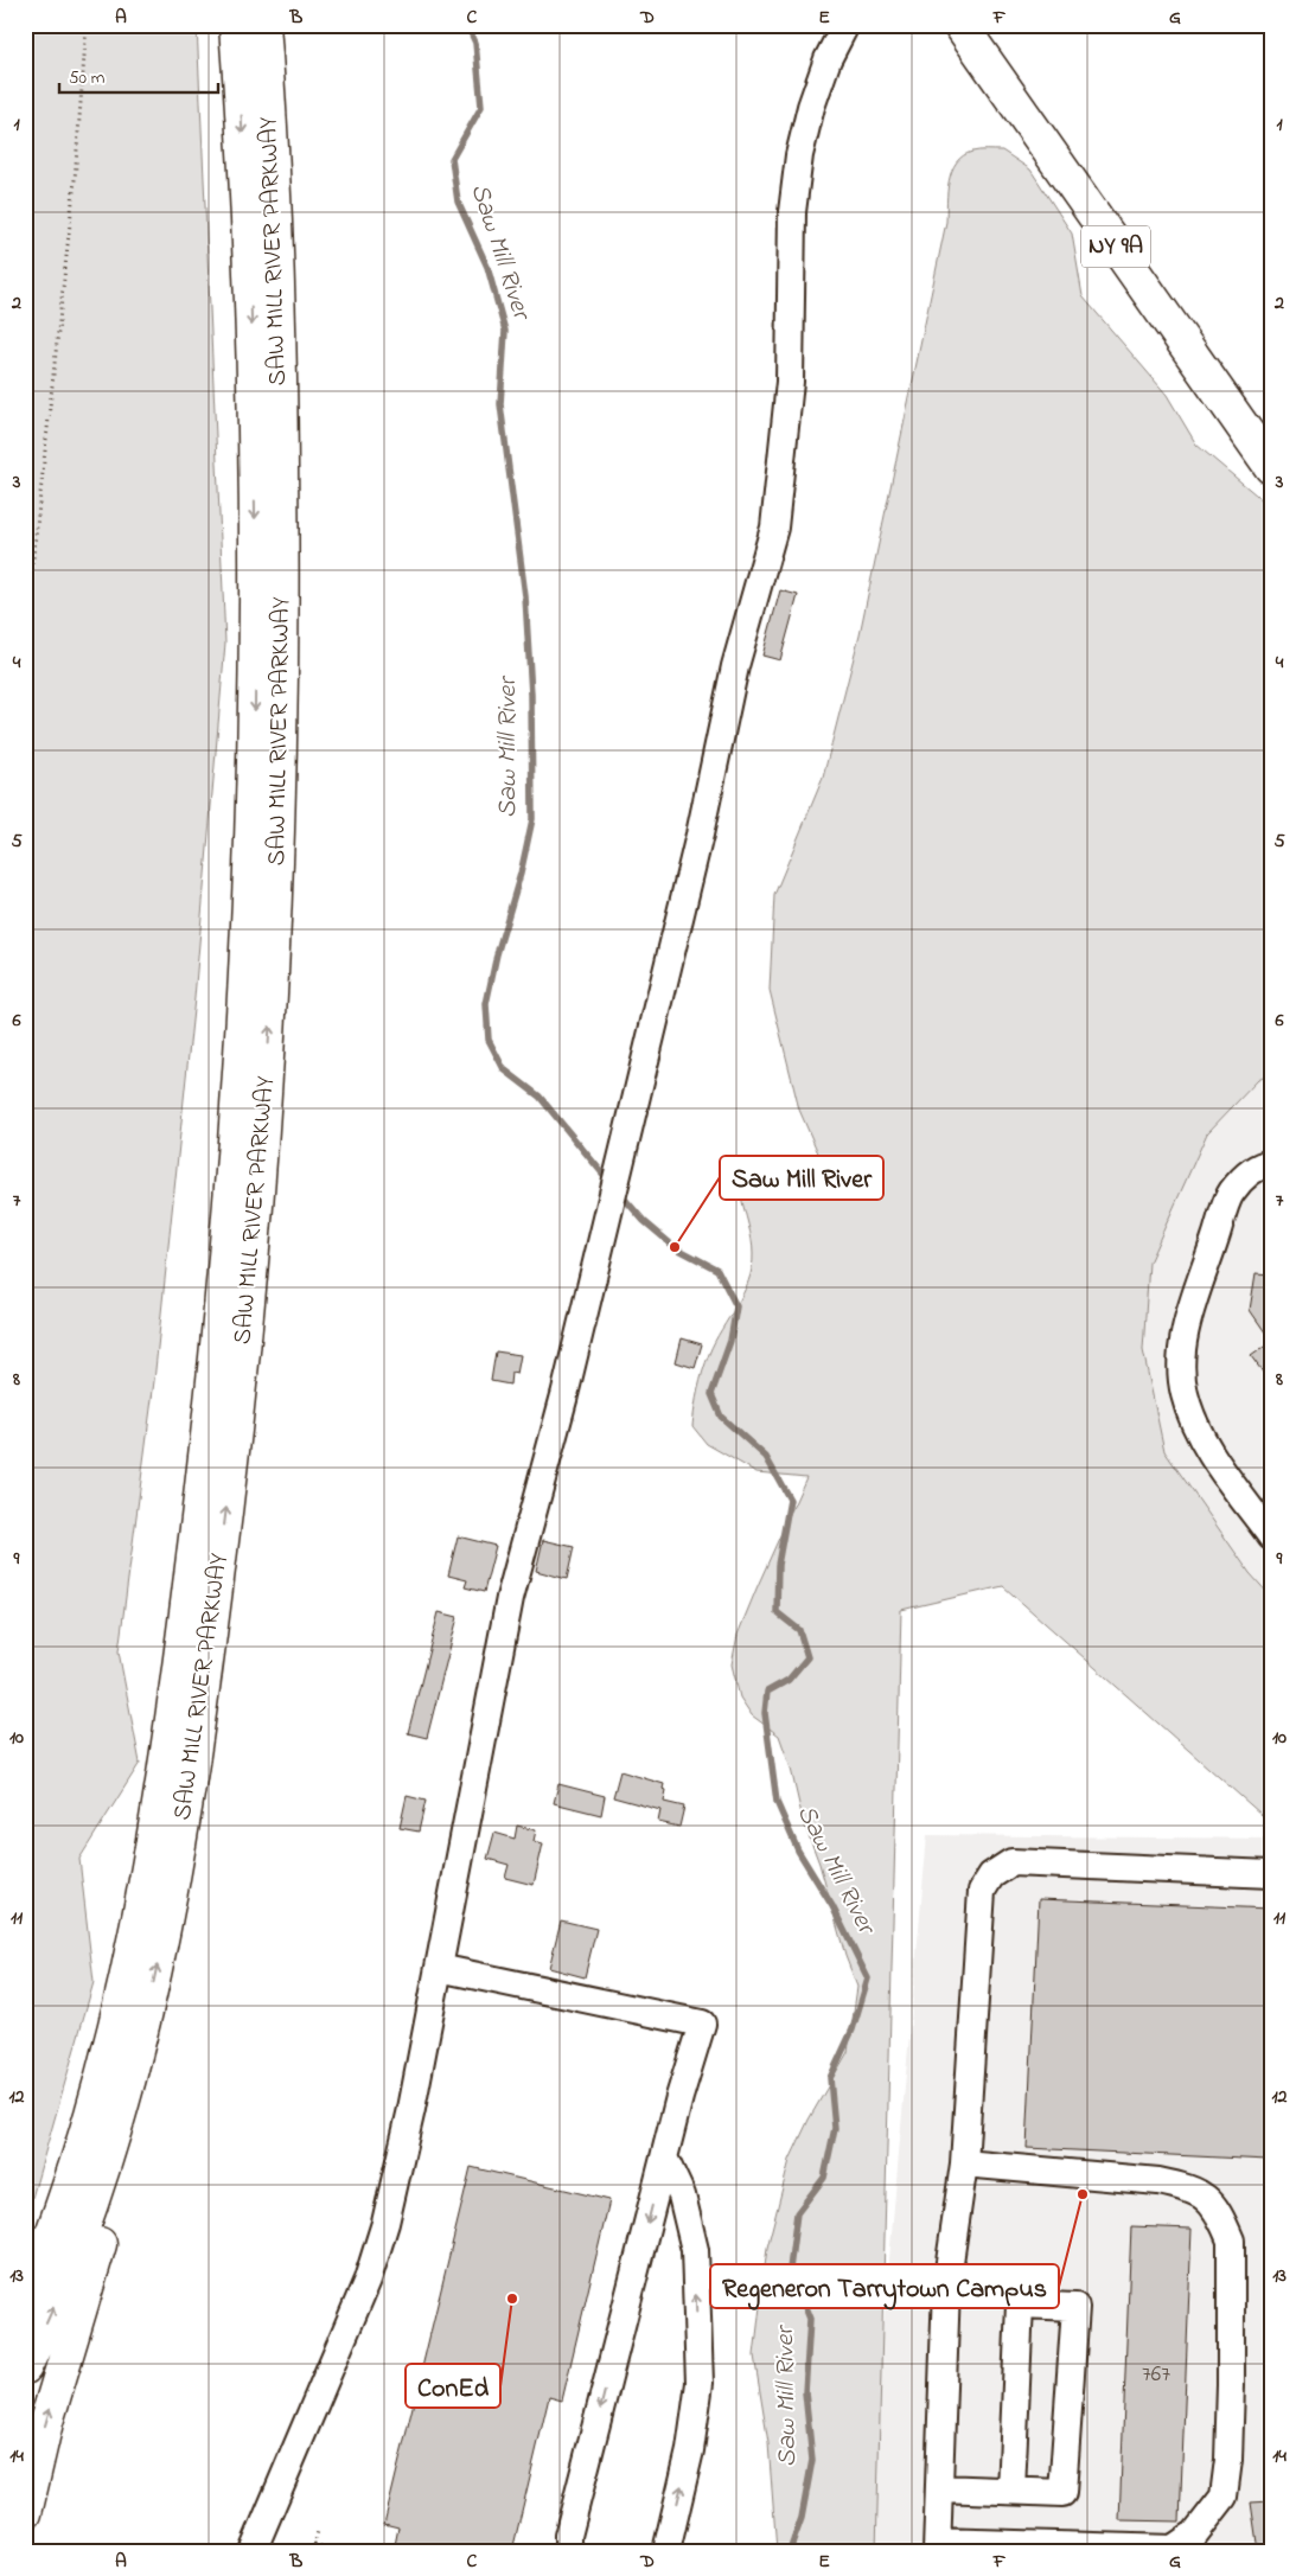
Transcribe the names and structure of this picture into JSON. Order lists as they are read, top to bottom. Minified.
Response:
{"streets":{"main road":["NY 9A","SAW MILL RIVER PARKWAY"]},"water":["Saw Mill River"],"places":["Saw Mill River","Regeneron Tarrytown Campus","ConEd"],"house_numbers":["767"],"scale_bar":"50 m","grid":{"columns":["A","B","C","D","E","F","G"],"rows":["1","2","3","4","5","6","7","8","9","10","11","12","13","14"]}}
